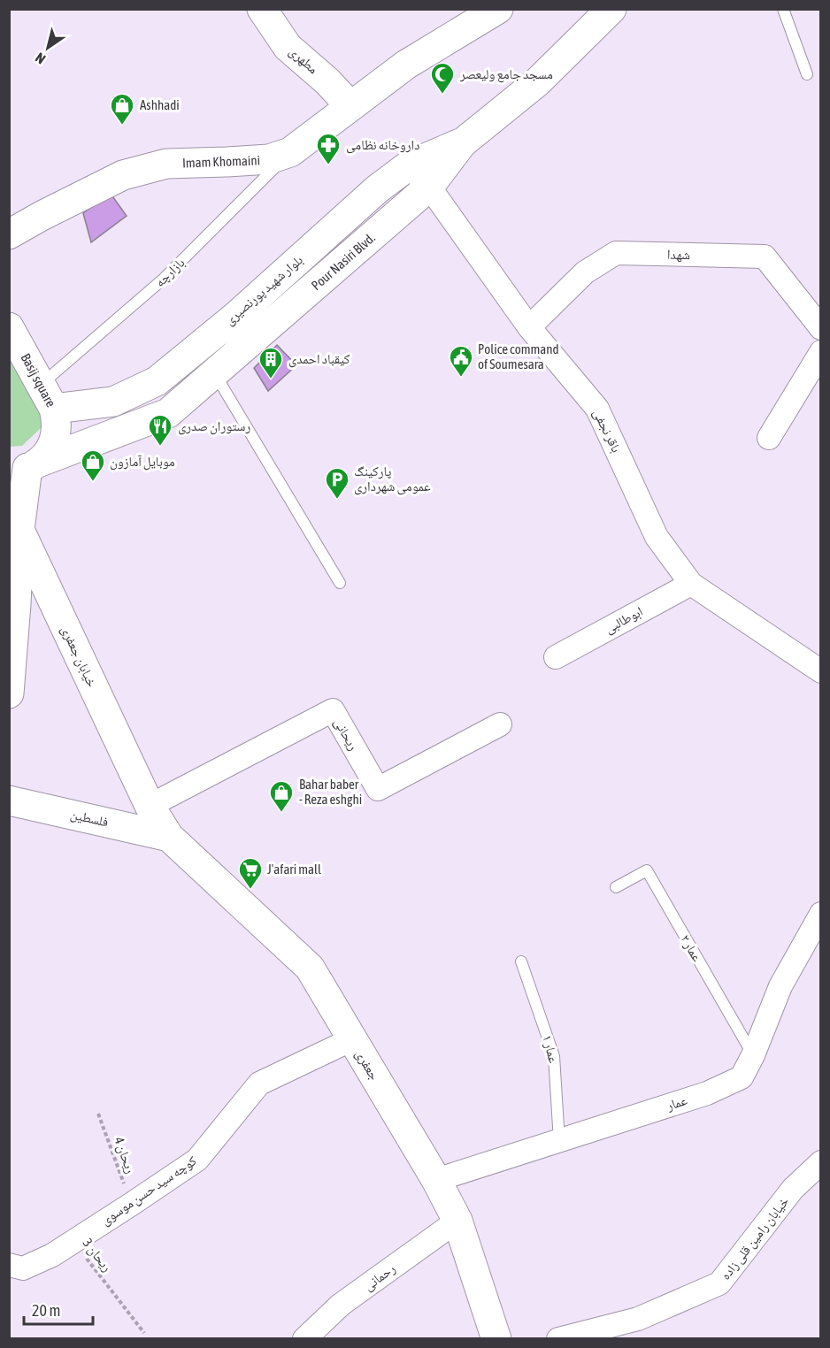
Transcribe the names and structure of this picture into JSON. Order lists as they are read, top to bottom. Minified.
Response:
{"streets":{"main road":["مطهری","Imam Khomaini","Pour Nasiri Blvd.","بلوار شهید پورنصیری","Basij square","خیابان جعفری","فلسطین","جعفری"],"street":["شهدا","باقر نجفی","ابوطالبی","ریحانی","عمار","کوچه سید حسن موسوی","خیابان رامین قلی زاده","رحمانی"],"lane":["بازارچه","عمار ۲","عمار ۱"],"path":["ریحان 4","ریحان 3"]},"crossings":[["مطهری","Imam Khomaini"],["Imam Khomaini","بازارچه"],["شهدا","باقر نجفی"],["Pour Nasiri Blvd.","بلوار شهید پورنصیری"],["Pour Nasiri Blvd.","Basij square"],["Pour Nasiri Blvd.","باقر نجفی"],["بازارچه","بلوار شهید پورنصیری"],["بازارچه","Basij square"],["بلوار شهید پورنصیری","Basij square"],["بلوار شهید پورنصیری","باقر نجفی"],["باقر نجفی","ابوطالبی"],["خیابان جعفری","ریحانی"],["خیابان جعفری","فلسطین"],["خیابان جعفری","جعفری"],["فلسطین","جعفری"],["عمار ۲","عمار"],["عمار ۱","عمار"],["جعفری","عمار"],["جعفری","کوچه سید حسن موسوی"],["جعفری","رحمانی"],["ریحان 4","کوچه سید حسن موسوی"],["کوچه سید حسن موسوی","ریحان 3"]],"places":{"mosque":["مسجد جامع ولیعصر"],"shop":["Ashhadi","موبایل آمازون","Bahar baber - Reza eshghi"],"pharmacy":["داروخانه نظامی"],"public building":["Police command of Soumesara"],"building":["کیقباد احمدی"],"restaurant":["رستوران صدری"],"parking":["پارکینگ عمومی شهرداری"],"supermarket":["J'afari mall"]},"scale_bar":"20 m","north":"bottom left"}
